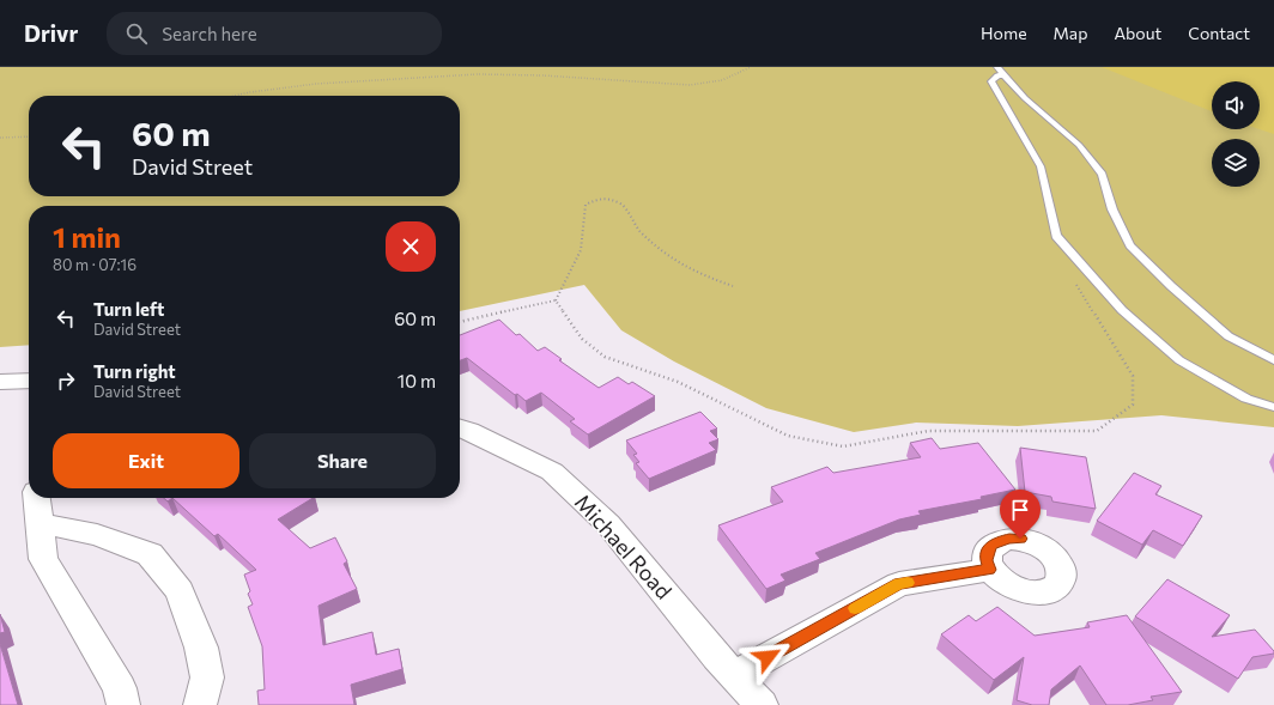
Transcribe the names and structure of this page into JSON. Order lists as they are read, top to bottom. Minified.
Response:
{"streets":{"street":["Michael Road"]},"page":{"header":"Drivr","search":"Search here","nav":["Home","Map","About","Contact"],"turn":["60 m","David Street"],"heading":["1 min","80 m · 07:16"],"list":[{"name":"Turn left","note":"David Street","value":"60 m"},{"name":"Turn right","note":"David Street","value":"10 m"}],"buttons":["Exit","Share"]}}
